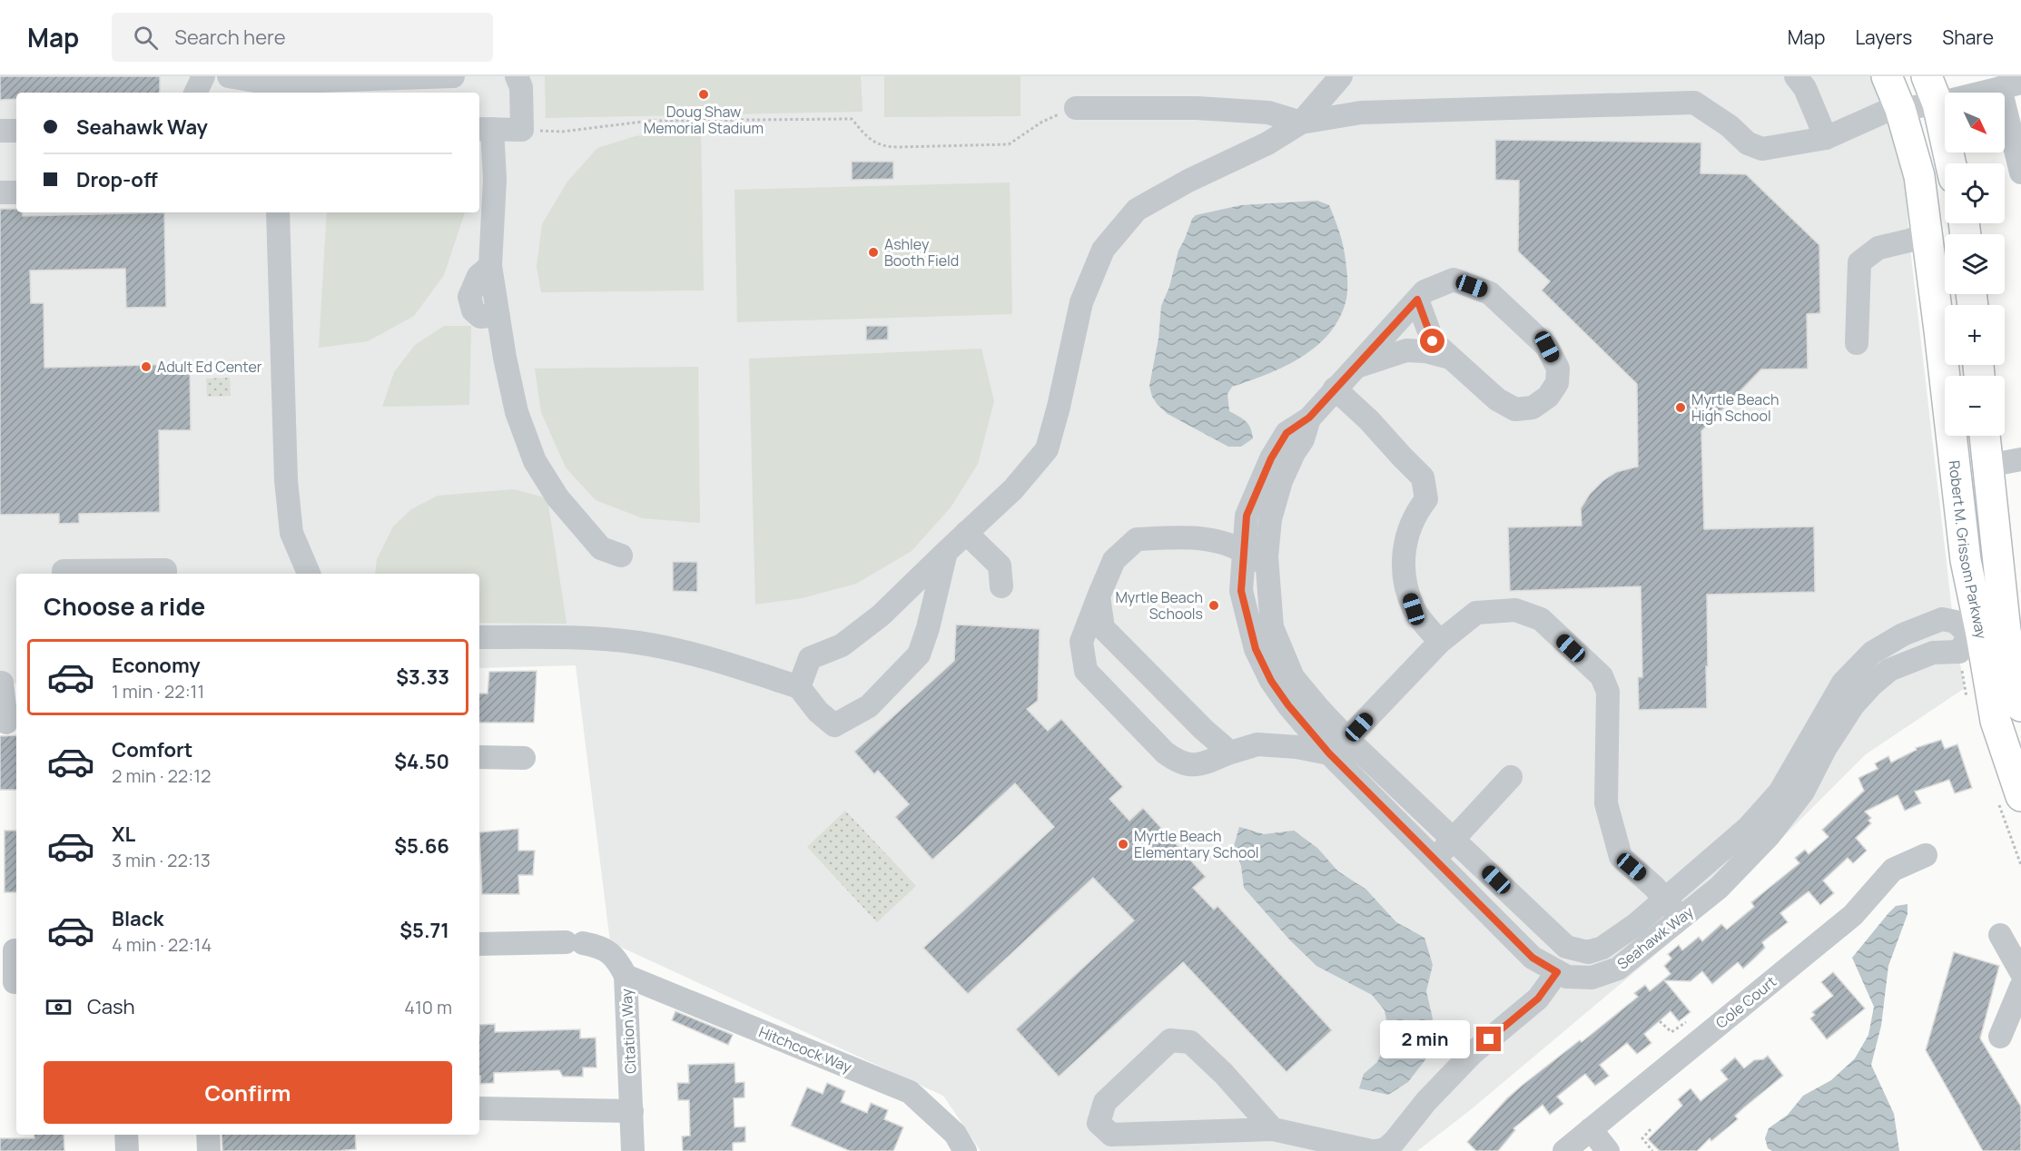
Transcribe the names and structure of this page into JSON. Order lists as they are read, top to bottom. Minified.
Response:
{"streets":{"main road":["Robert M. Grissom Parkway"],"street":["Seahawk Way","Cole Court","Citation Way","Hitchcock Way"]},"crossings":[["Robert M. Grissom Parkway","Seahawk Way"],["Citation Way","Hitchcock Way"]],"places":["Doug Shaw Memorial Stadium","Ashley Booth Field","Adult Ed Center","Myrtle Beach High School","Myrtle Beach Schools","Myrtle Beach Elementary School"],"north":"bottom right","page":{"header":"Map","search":"Search here","nav":["Map","Layers","Share"],"map_buttons":["+","−"],"banner":["Seahawk Way","Drop-off"],"heading":"Choose a ride","list":[{"name":"Economy","note":"1 min · 22:11","value":"$3.33"},{"name":"Comfort","note":"2 min · 22:12","value":"$4.50"},{"name":"XL","note":"3 min · 22:13","value":"$5.66"},{"name":"Black","note":"4 min · 22:14","value":"$5.71"}],"pay":["Cash","410 m"],"bubble":"2 min","buttons":"Confirm"}}
